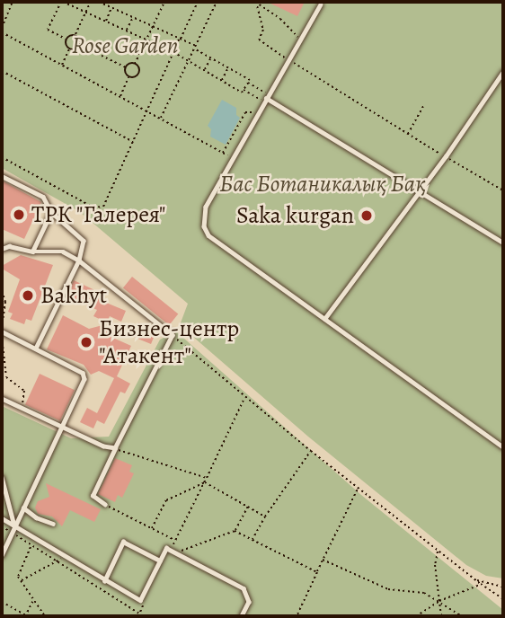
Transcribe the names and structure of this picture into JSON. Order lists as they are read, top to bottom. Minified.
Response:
{"parks":["Rose Garden","Бас Ботаникалық Бақ"],"places":["ТРК \"Галерея\"","Saka kurgan","Bakhyt","Бизнес-центр \"Атакент\""]}
